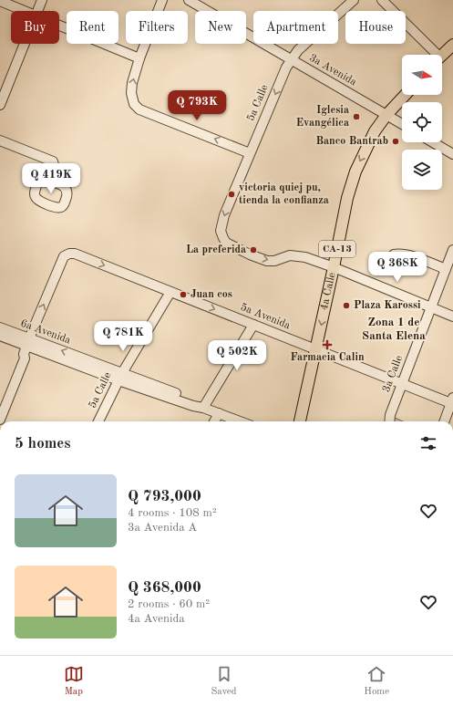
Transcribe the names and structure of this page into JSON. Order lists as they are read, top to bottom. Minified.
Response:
{"streets":{"main road":["CA-13","4a Calle"],"street":["3a Avenida","5a Calle","5a Avenida","6a Avenida","3a Calle"]},"crossings":[["3a Avenida","5a Calle"],["3a Avenida","4a Calle"],["5a Calle","4a Calle"],["5a Calle","5a Avenida"],["5a Calle","6a Avenida"],["4a Calle","5a Avenida"],["5a Avenida","6a Avenida"],["5a Avenida","3a Calle"]],"one_way":["4a Calle"],"districts":["Zona 1 de Santa Elena"],"places":{"other":["Iglesia Evangélica","Banco Bantrab","victoria quiej pu, tienda la confianza","La preferida","Juan cos","Plaza Karossi"],"health":["Farmacia Calin"]},"north":"right","page":{"chip":["Buy","Rent","Filters","New","Apartment","House"],"price":["Q 793K","Q 419K","Q 368K","Q 781K","Q 502K"],"heading":"5 homes","list":[{"name":"Q 793,000","note":"4 rooms · 108 m² · 3a Avenida A"},{"name":"Q 368,000","note":"2 rooms · 60 m² · 4a Avenida"}],"tabs":["Map","Saved","Home"]}}
